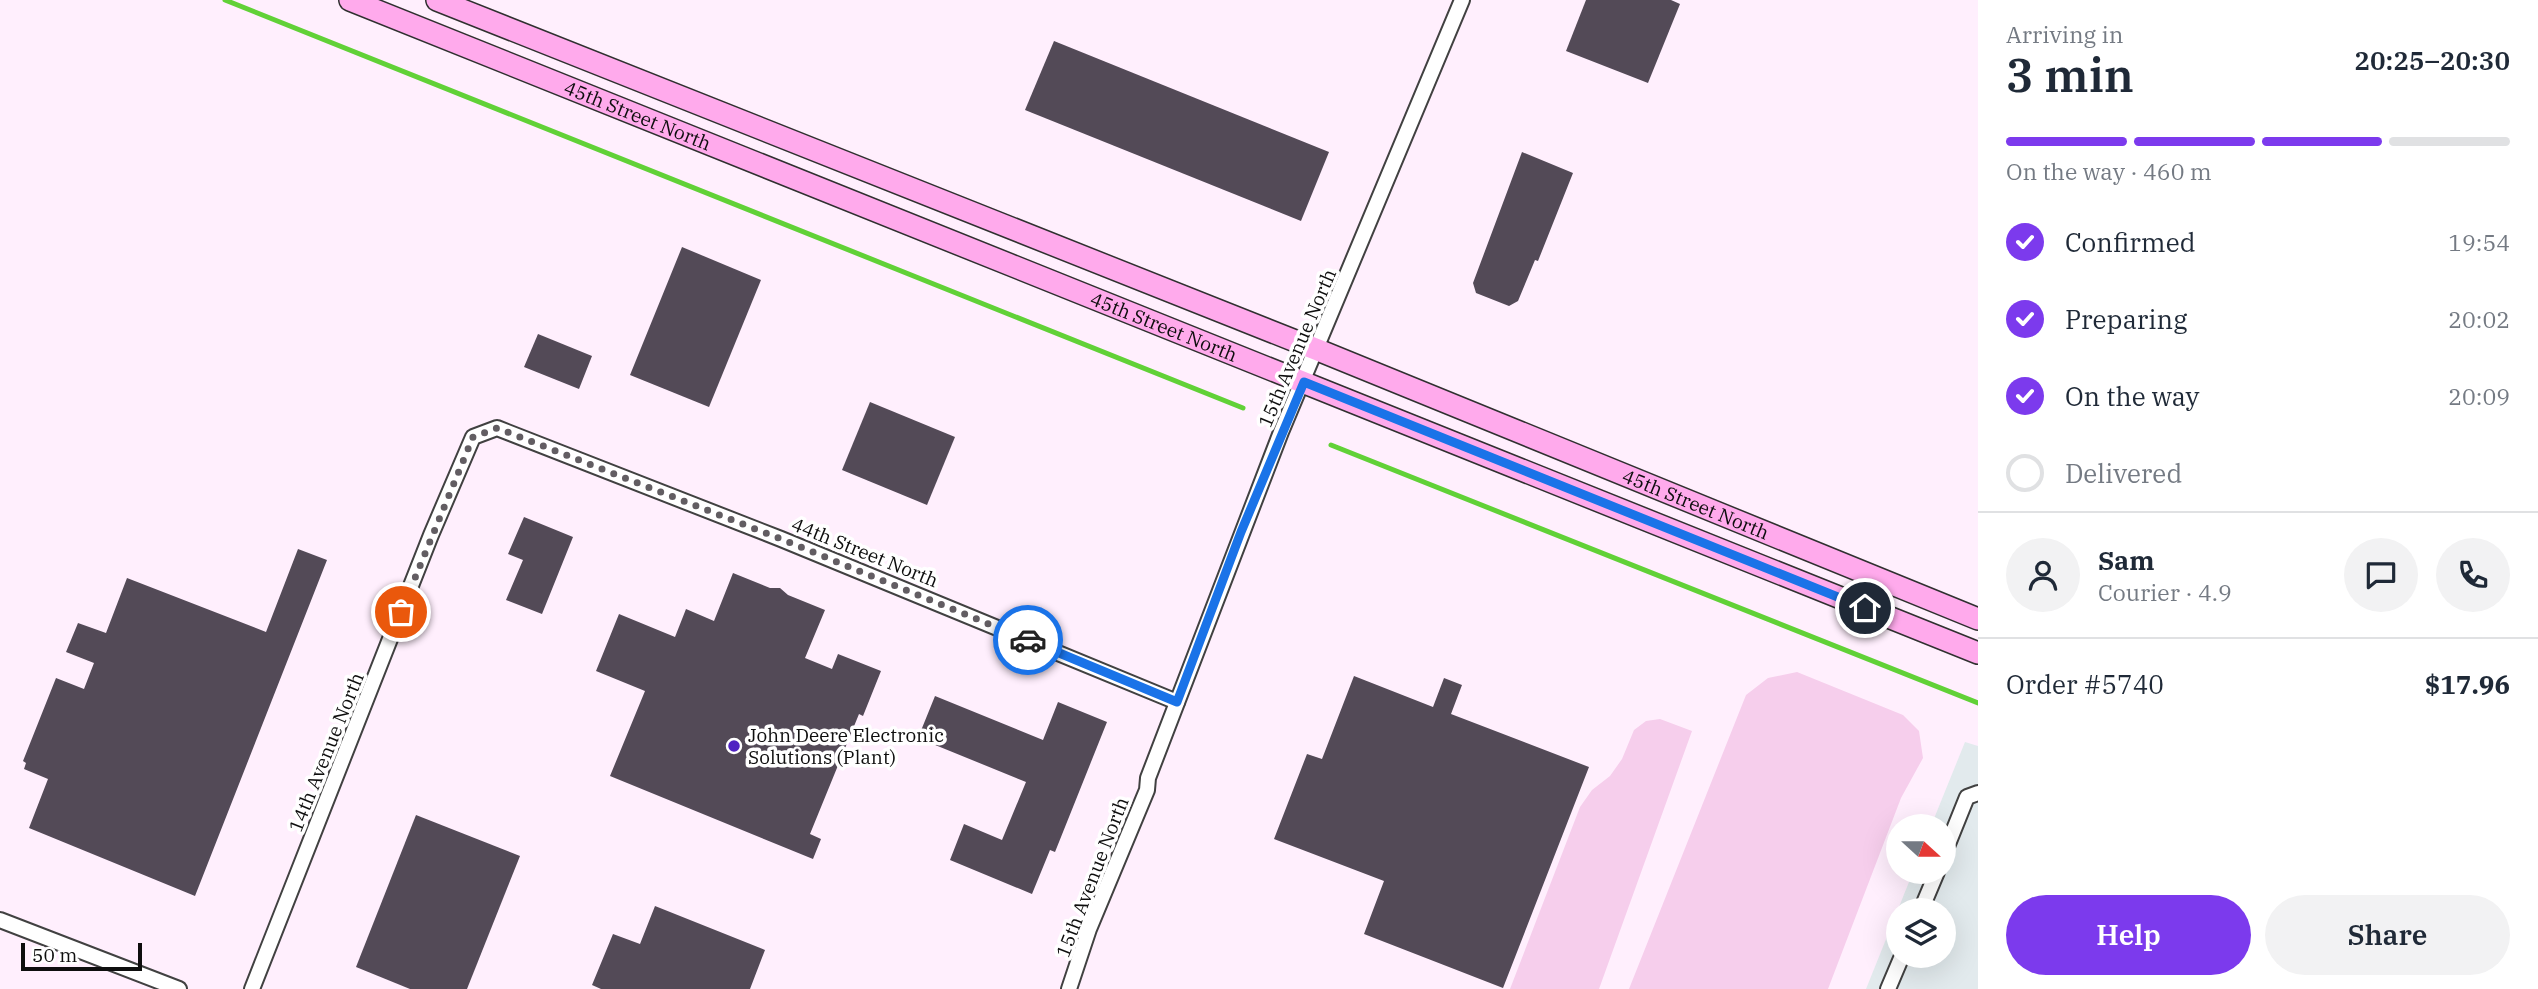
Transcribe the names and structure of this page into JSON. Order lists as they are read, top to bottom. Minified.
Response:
{"streets":{"main road":["45th Street North"],"street":["15th Avenue North","44th Street North","14th Avenue North"]},"crossings":[["45th Street North","15th Avenue North"],["15th Avenue North","44th Street North"],["44th Street North","14th Avenue North"]],"places":["John Deere Electronic Solutions (Plant)"],"scale_bar":"50 m","north":"right","page":{"heading":["3 min","Arriving in","20:25–20:30"],"panel":["Sam","Courier · 4.9","Order #5740","$17.96"],"bar":"On the way · 460 m","list":[["Confirmed","19:54"],["Preparing","20:02"],["On the way","20:09"],"Delivered"],"buttons":["Help","Share"],"scale":"50 m"}}
